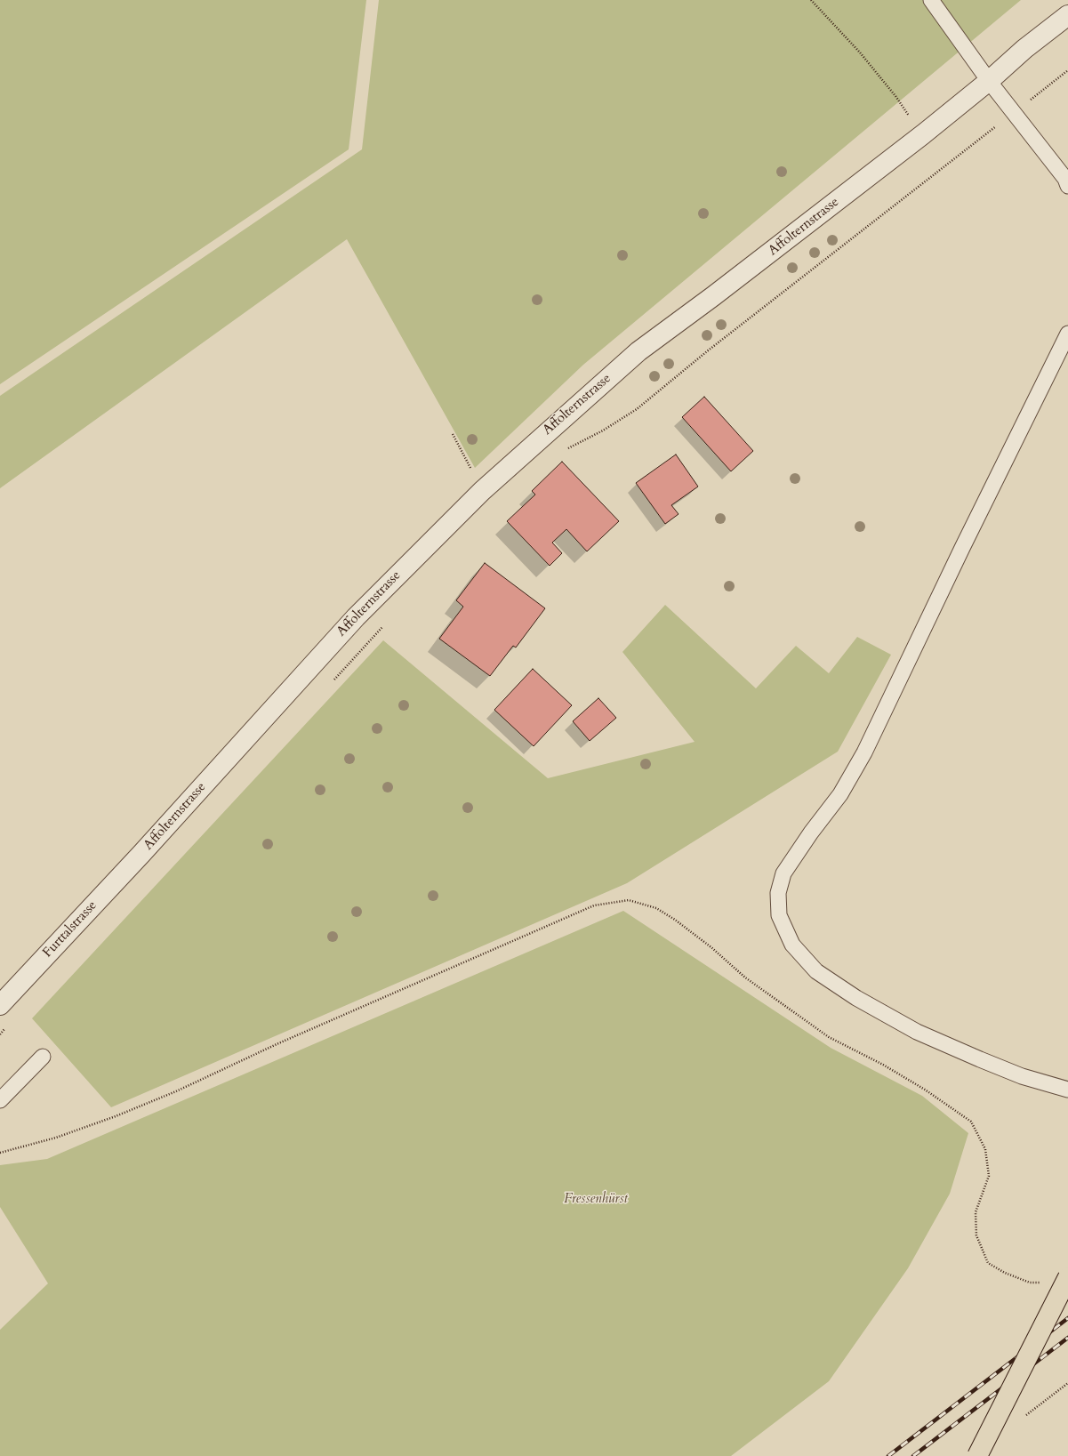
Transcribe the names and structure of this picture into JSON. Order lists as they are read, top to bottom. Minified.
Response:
{"streets":{"street":["Affolternstrasse","Furttalstrasse"]},"crossings":[["Affolternstrasse","Furttalstrasse"]],"parks":["Fressenhürst"]}
